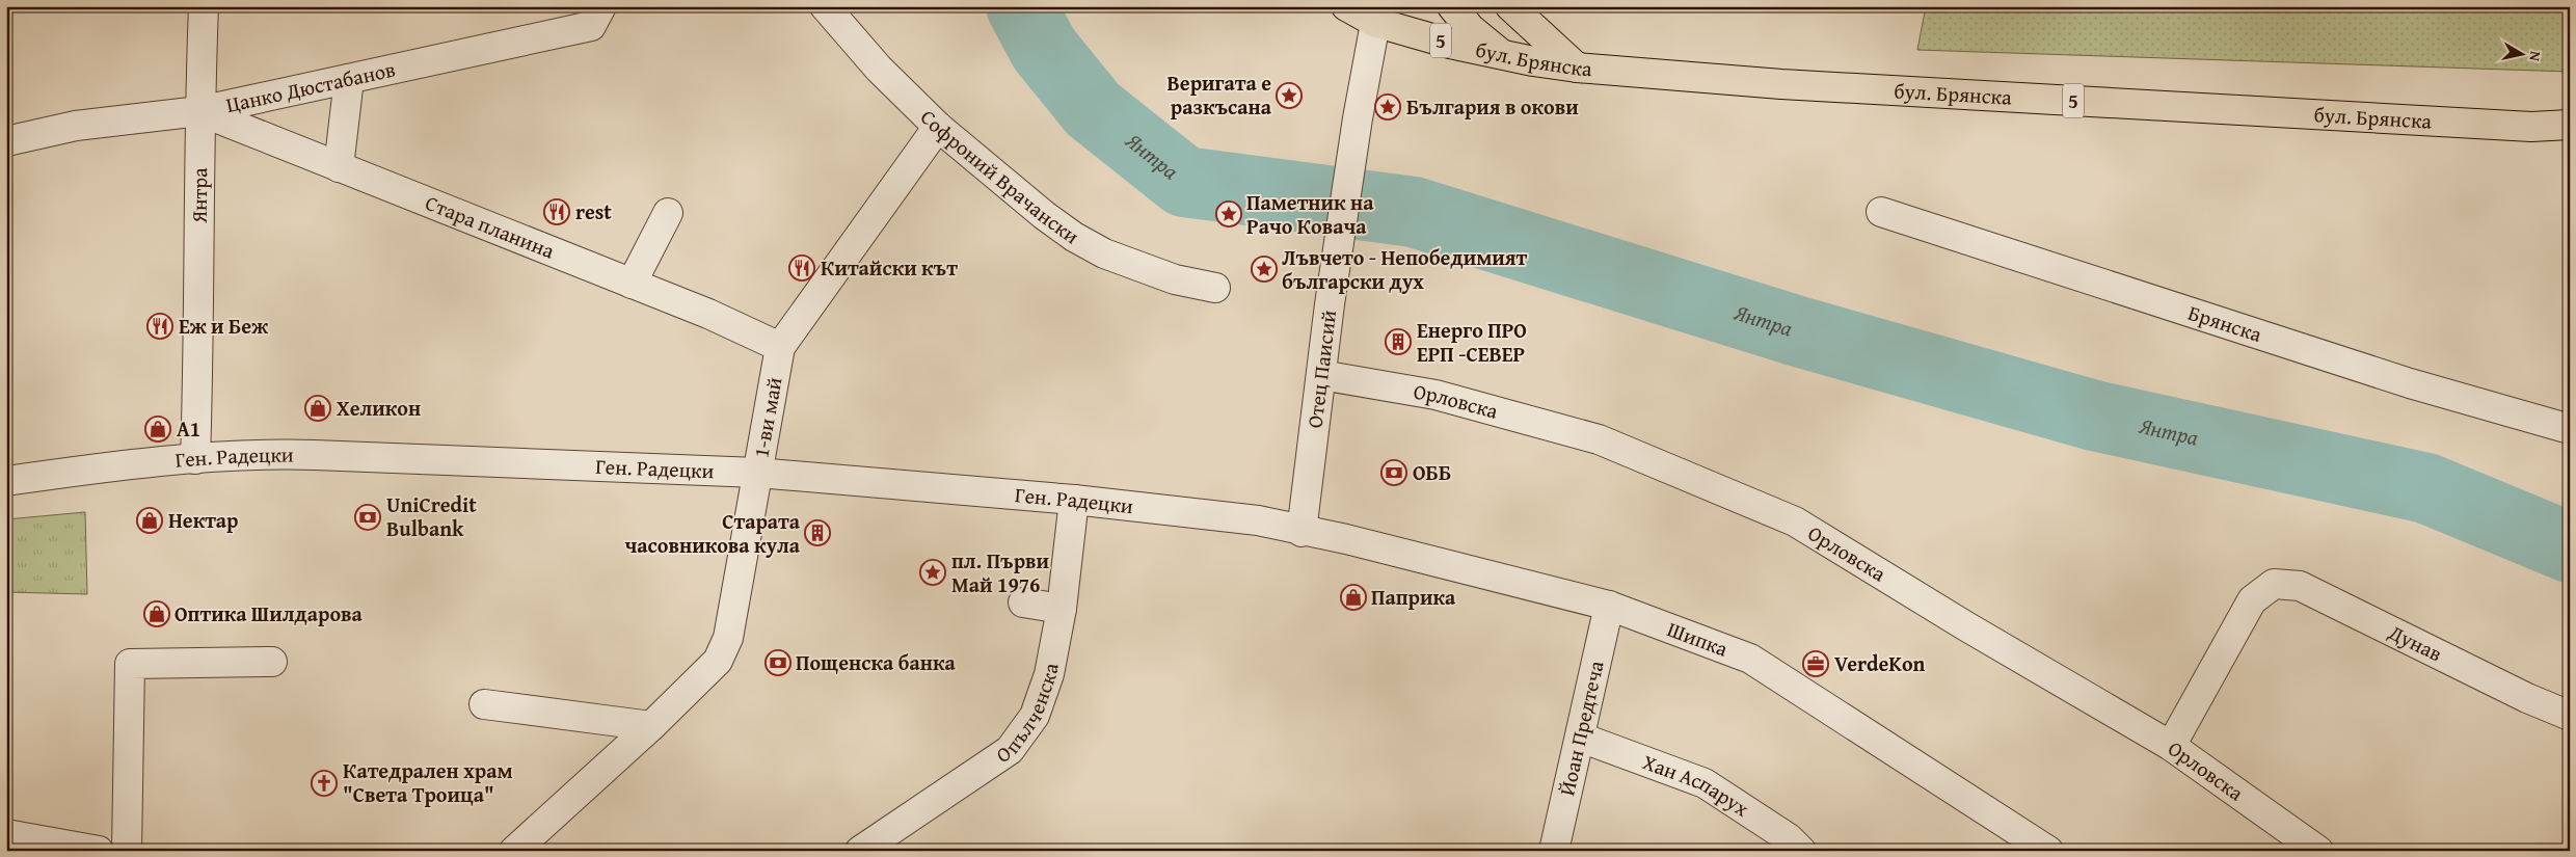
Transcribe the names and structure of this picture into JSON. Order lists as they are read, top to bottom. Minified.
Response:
{"streets":{"main road":["5","бул. Брянска"],"street":["Цанко Дюстабанов","Софроний Врачански","Янтра","Стара планина","Брянска","Отец Паисий","Орловска","1-ви май","Ген. Радецки","Шипка","Дунав","Опълченска","Йоан Предтеча","Хан Аспарух"]},"crossings":[["бул. Брянска","Отец Паисий"],["Цанко Дюстабанов","Янтра"],["Цанко Дюстабанов","Стара планина"],["Софроний Врачански","1-ви май"],["Янтра","Стара планина"],["Янтра","Ген. Радецки"],["Стара планина","1-ви май"],["Отец Паисий","Орловска"],["Отец Паисий","Ген. Радецки"],["Отец Паисий","Шипка"],["Орловска","Дунав"],["1-ви май","Ген. Радецки"],["Ген. Радецки","Шипка"],["Ген. Радецки","Опълченска"],["Шипка","Йоан Предтеча"],["Йоан Предтеча","Хан Аспарух"]],"water":["Янтра"],"places":{"place":["Веригата е разкъсана","България в окови","Паметник на Рачо Ковача","Лъвчето - Непобедимият български дух","пл. Първи Май 1976"],"restaurant":["rest","Китайски кът","Еж и Беж"],"building":["Енерго ПРО ЕРП -СЕВЕР","Старата часовникова кула"],"shop":["Хеликон","A1","Нектар","Паприка","Оптика Шилдарова"],"bank":["ОББ","UniCredit Bulbank","Пощенска банка"],"office":["VerdeKon"],"church":["Катедрален храм \"Света Троица\""]},"north":"right"}
